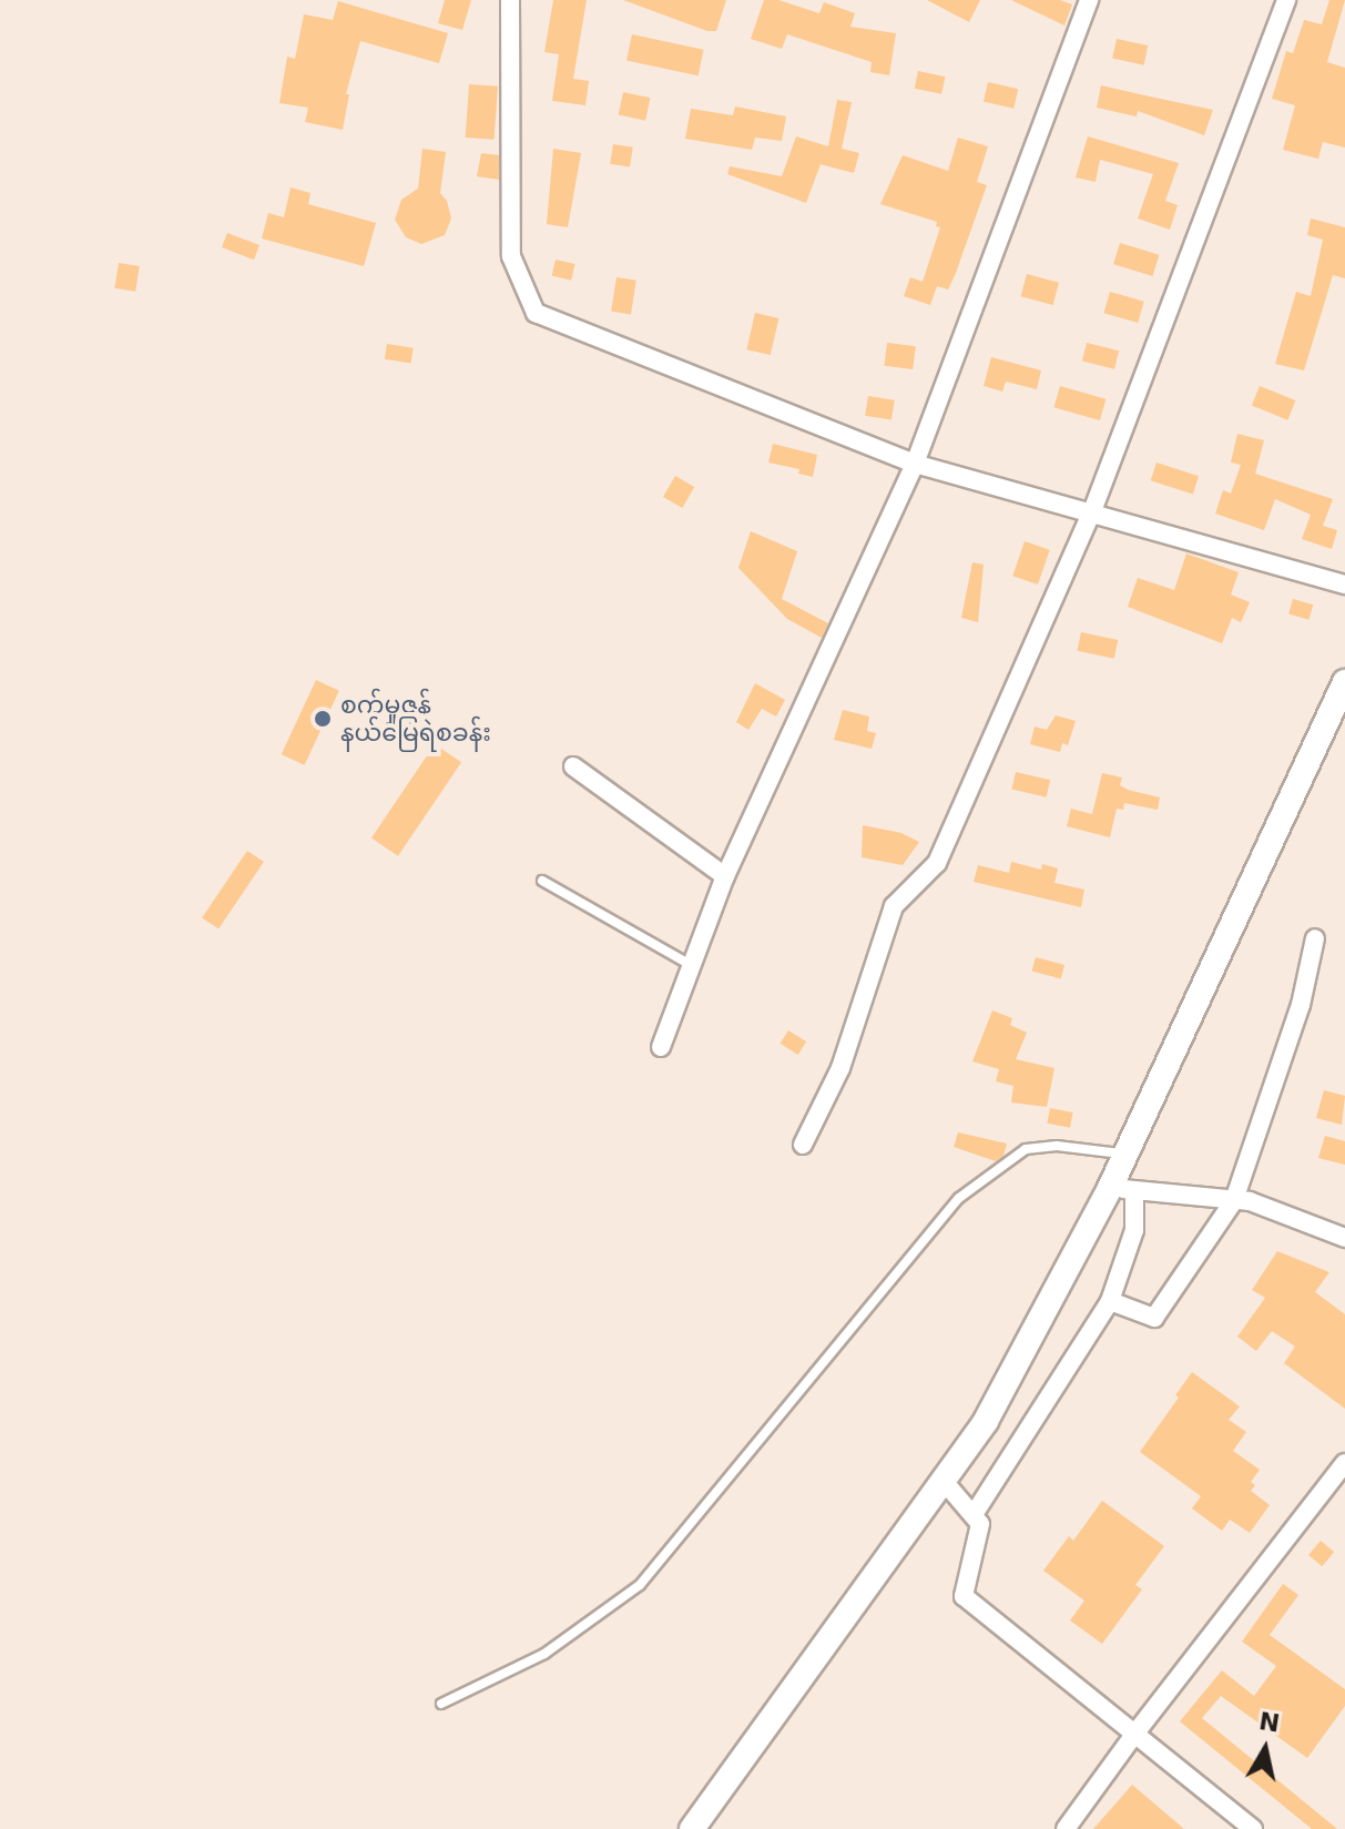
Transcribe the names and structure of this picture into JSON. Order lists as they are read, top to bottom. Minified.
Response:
{"places":["စက်မှုဇုန် နယ်မြေရဲစခန်း"],"north":"top"}
